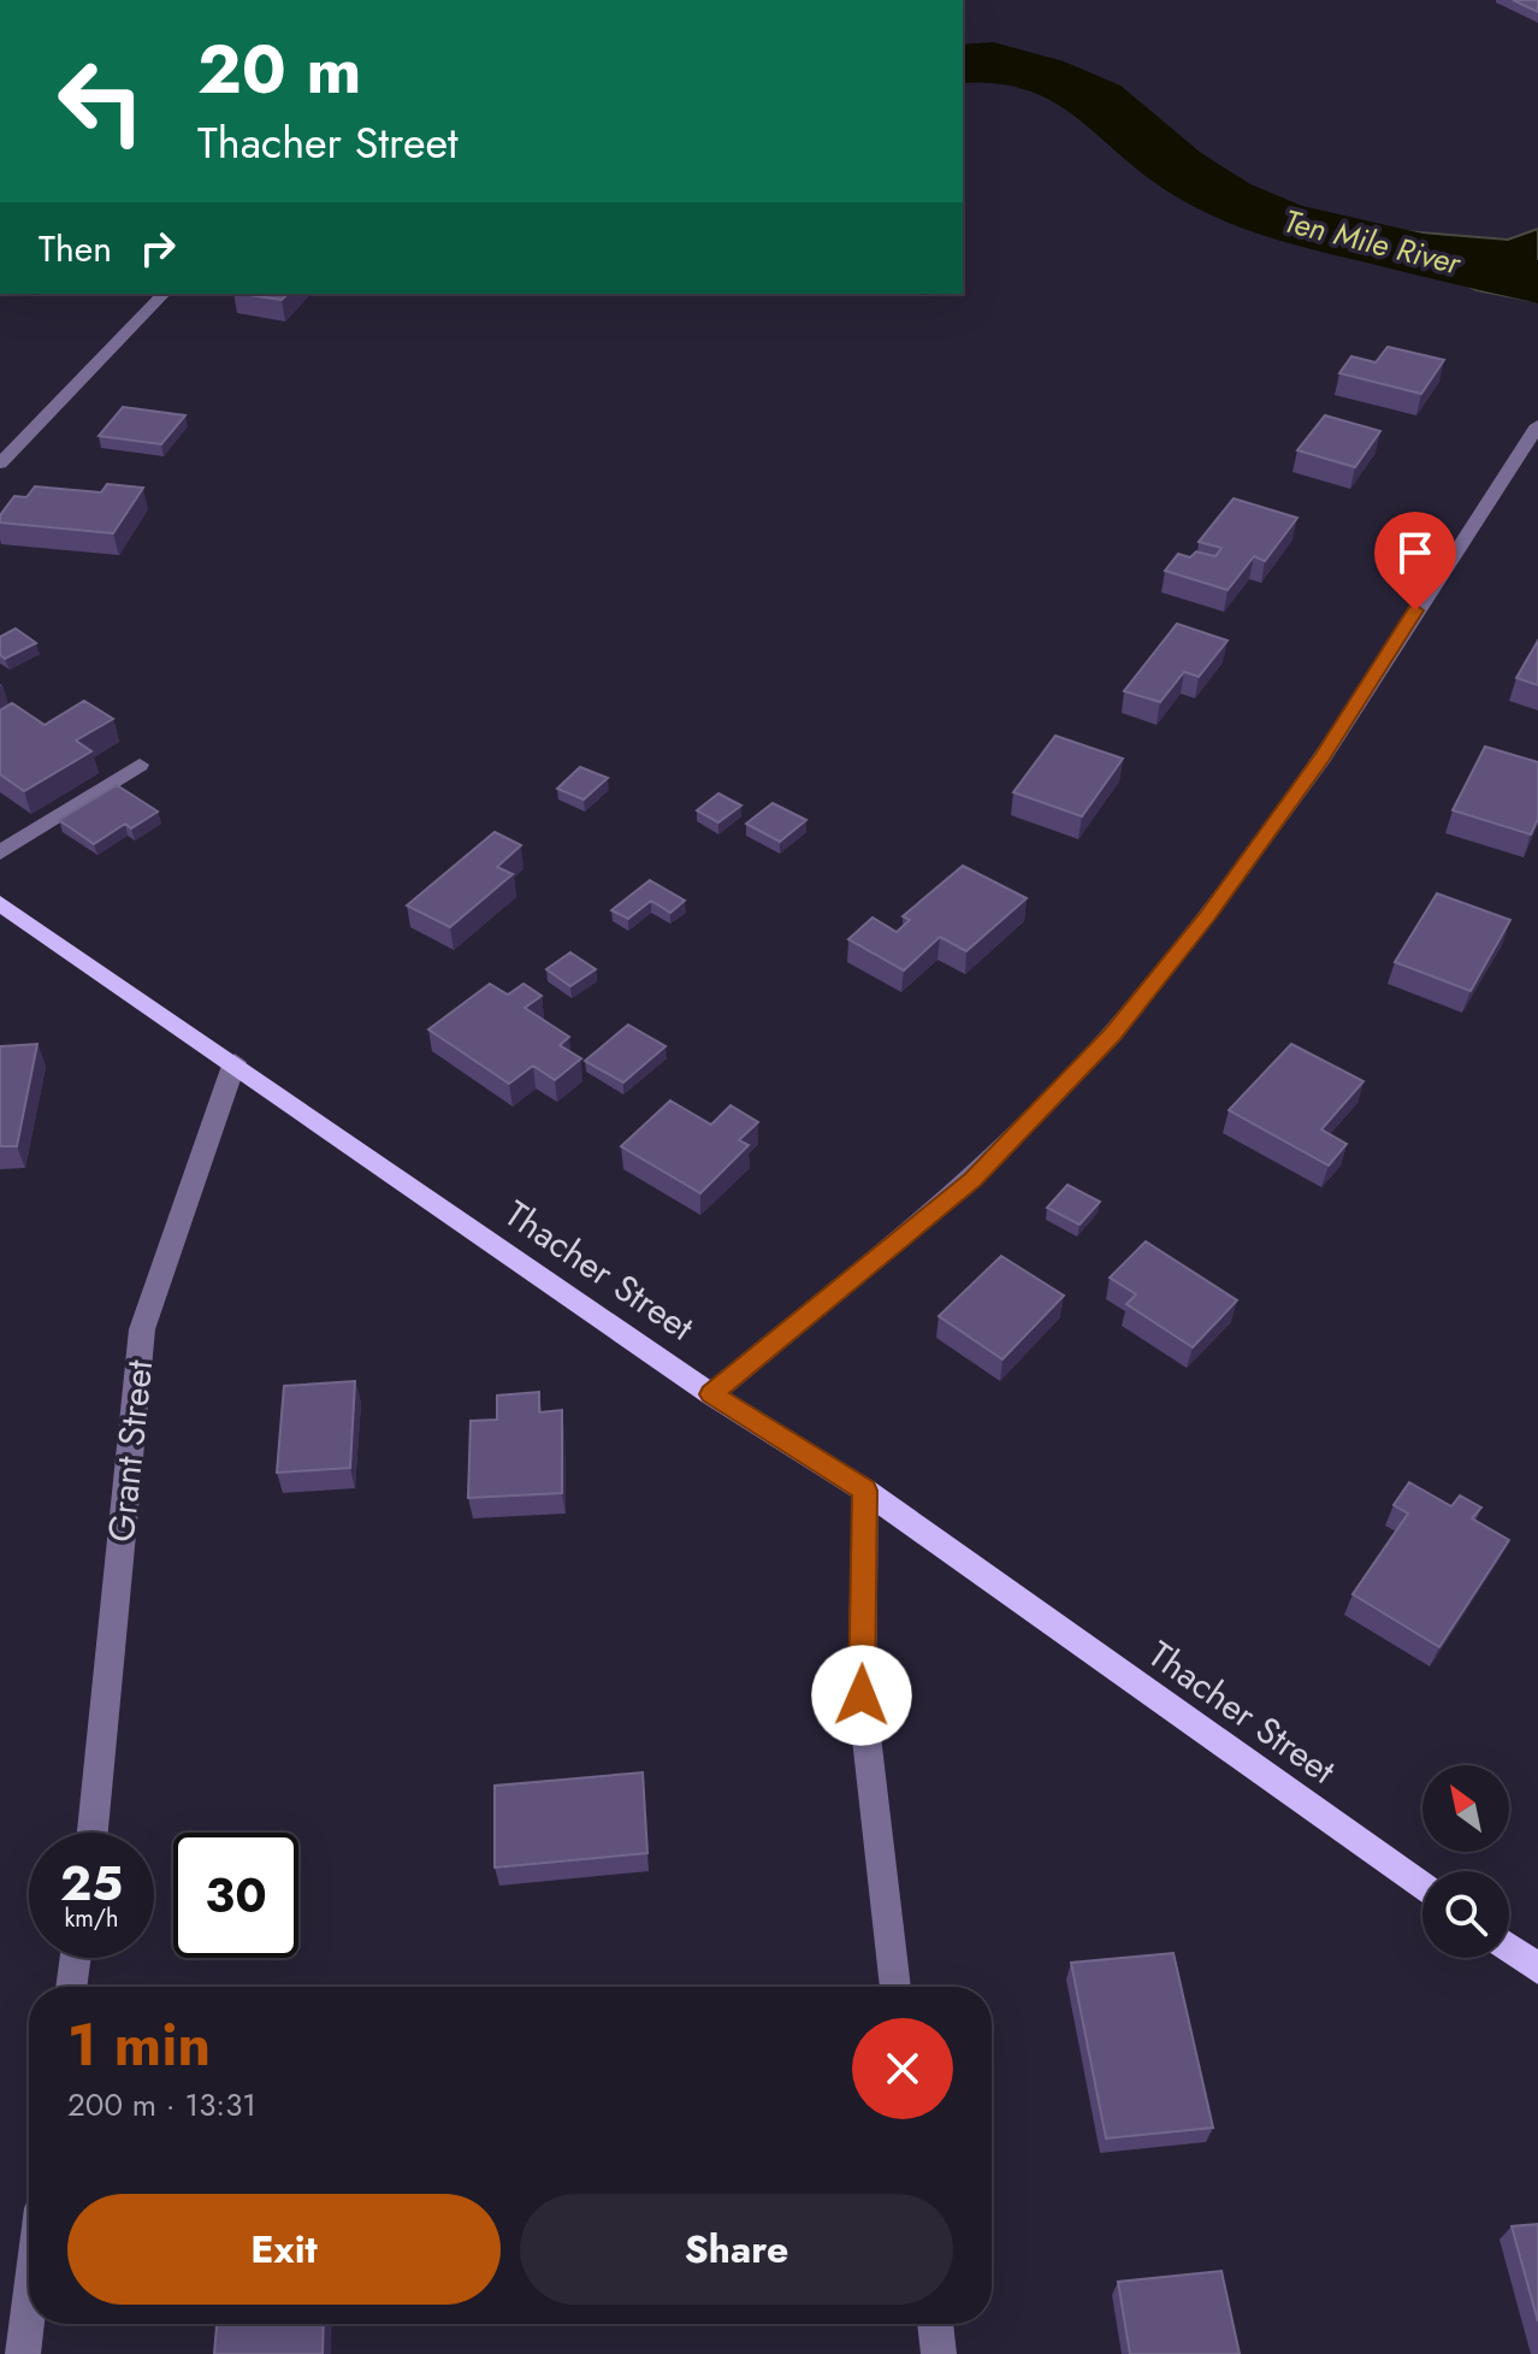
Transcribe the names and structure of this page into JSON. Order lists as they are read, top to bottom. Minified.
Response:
{"streets":{"main road":["Thacher Street"],"street":["Grant Street"]},"crossings":[["Thacher Street","Grant Street"]],"water":["Ten Mile River"],"north":"top left","page":{"turn":["20 m","Thacher Street"],"then":"Then","speed":"25 km/h","limit":"30","heading":["1 min","200 m · 13:31"],"buttons":["Exit","Share"]}}
